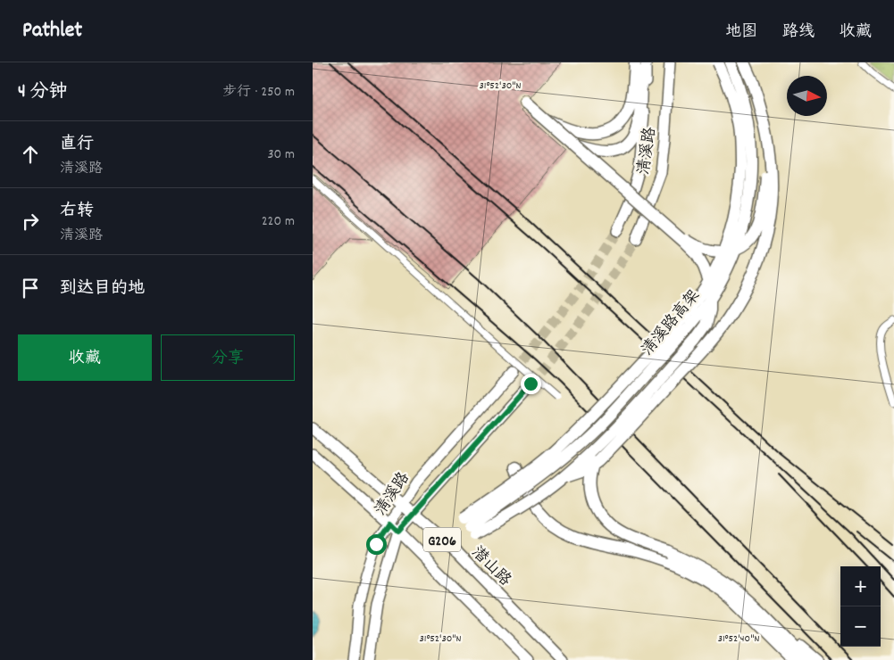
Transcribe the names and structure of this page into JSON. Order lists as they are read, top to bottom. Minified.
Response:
{"streets":{"highway":["清溪路高架"],"main road":["清溪路","G206","潜山路"]},"crossings":[["清溪路","G206"],["清溪路","潜山路"]],"north":"right","page":{"header":"Pathlet","nav":["地图","路线","收藏"],"heading":["4 分钟","步行 · 250 m"],"list":[["直行","清溪路","30 m"],["右转","清溪路","220 m"],"到达目的地"],"buttons":["收藏","分享"],"map_buttons":["+","−"]},"coordinates":["31°52'30\"N","31°52'40\"N"]}
